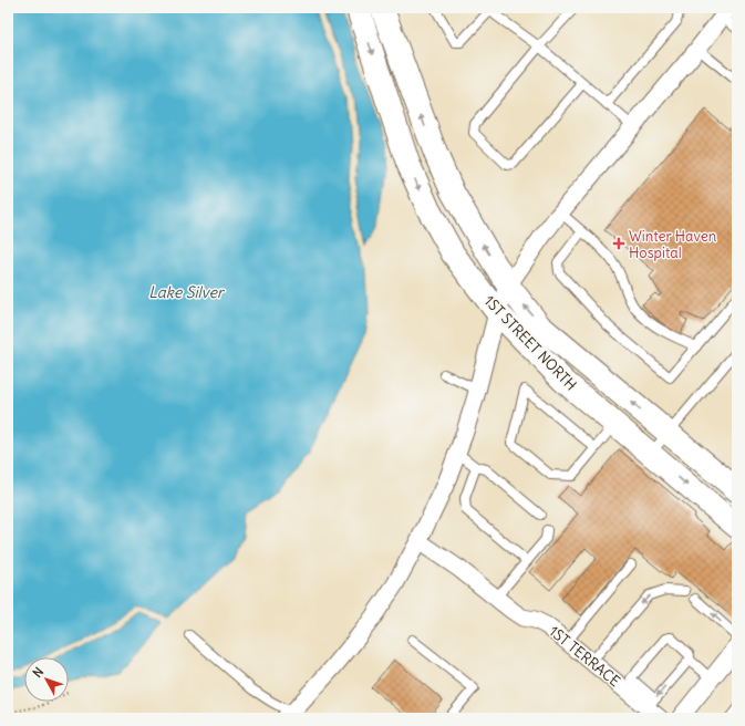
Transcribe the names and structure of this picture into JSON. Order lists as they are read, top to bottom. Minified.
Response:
{"streets":{"main road":["1ST STREET NORTH"],"street":["1ST TERRACE"]},"water":["Lake Silver"],"places":{"health":["Winter Haven Hospital"]},"north":"top left"}
